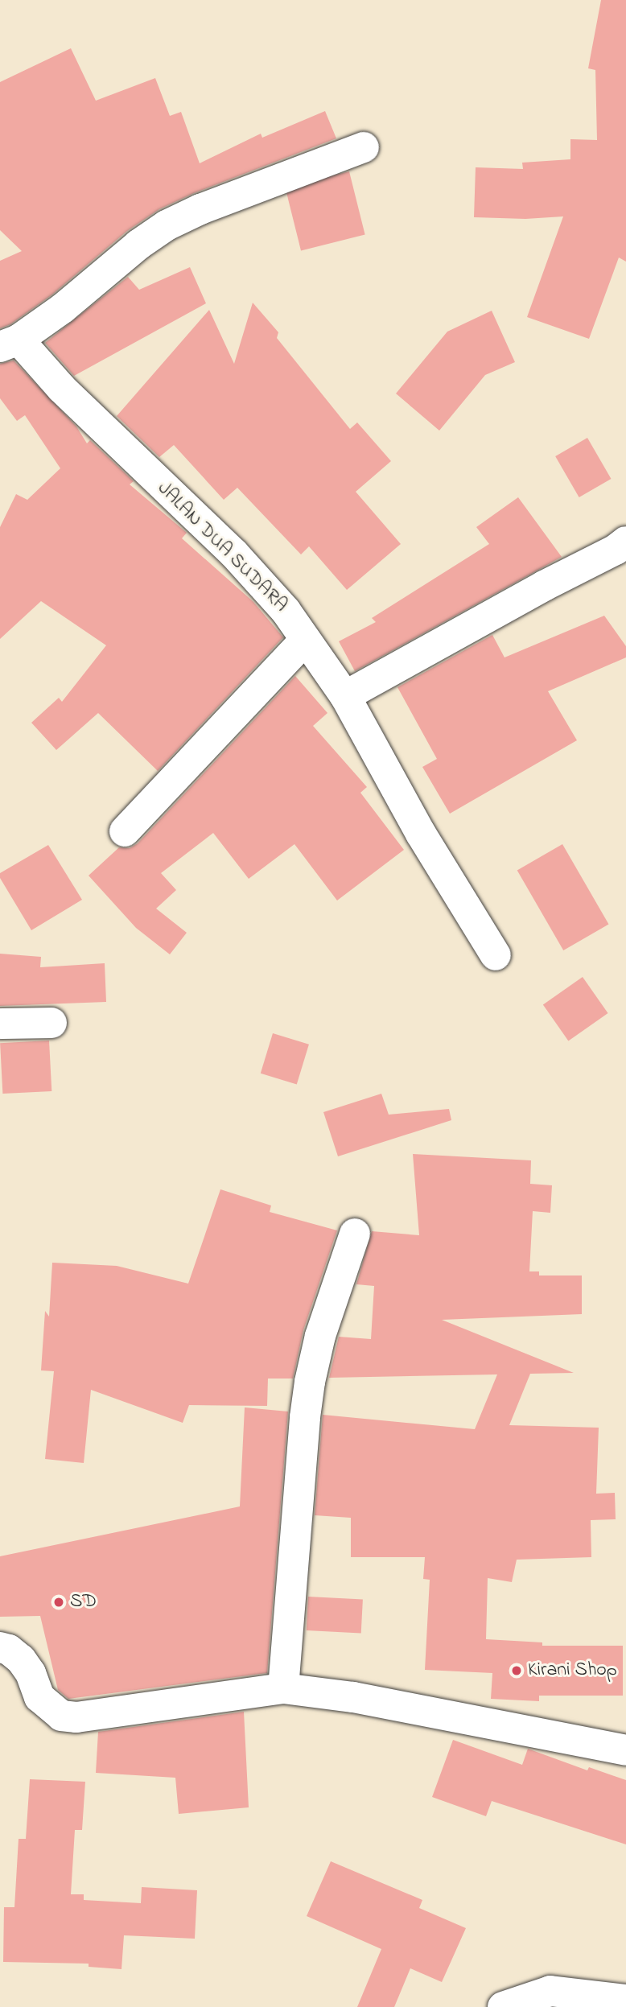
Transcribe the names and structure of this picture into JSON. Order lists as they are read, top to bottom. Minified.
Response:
{"streets":{"street":["JALAN DUA SUDARA"]},"places":["SD","Kirani Shop"]}
